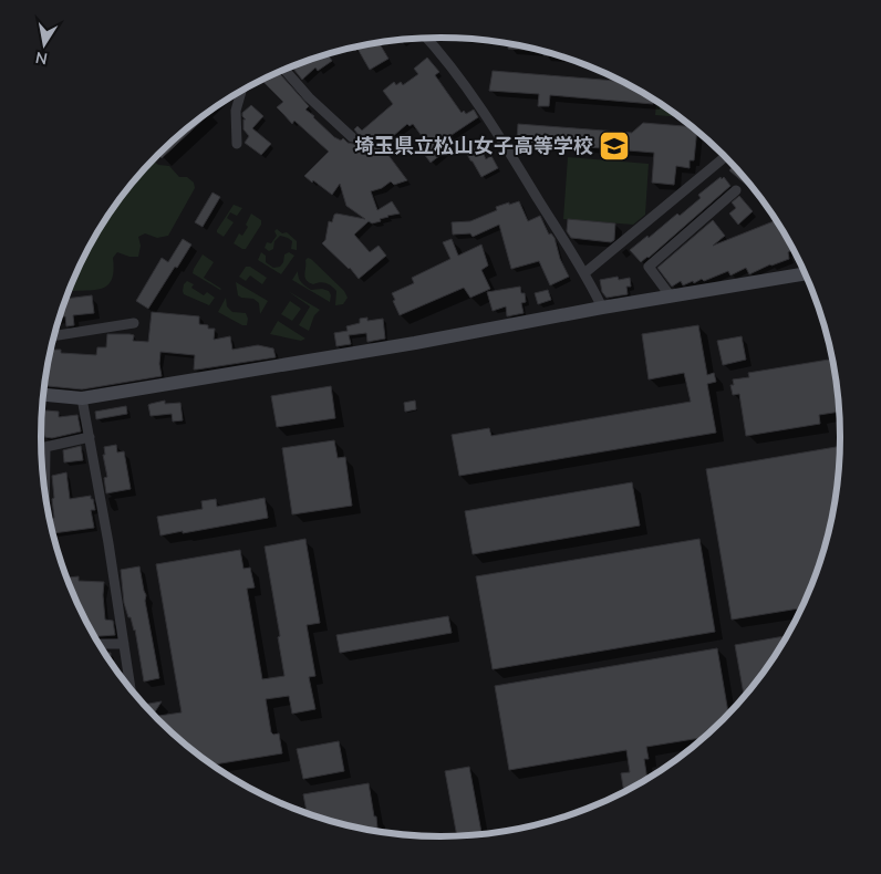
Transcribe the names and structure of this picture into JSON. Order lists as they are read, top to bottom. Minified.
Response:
{"places":{"school or university":["埼玉県立松山女子高等学校"]},"north":"bottom"}
